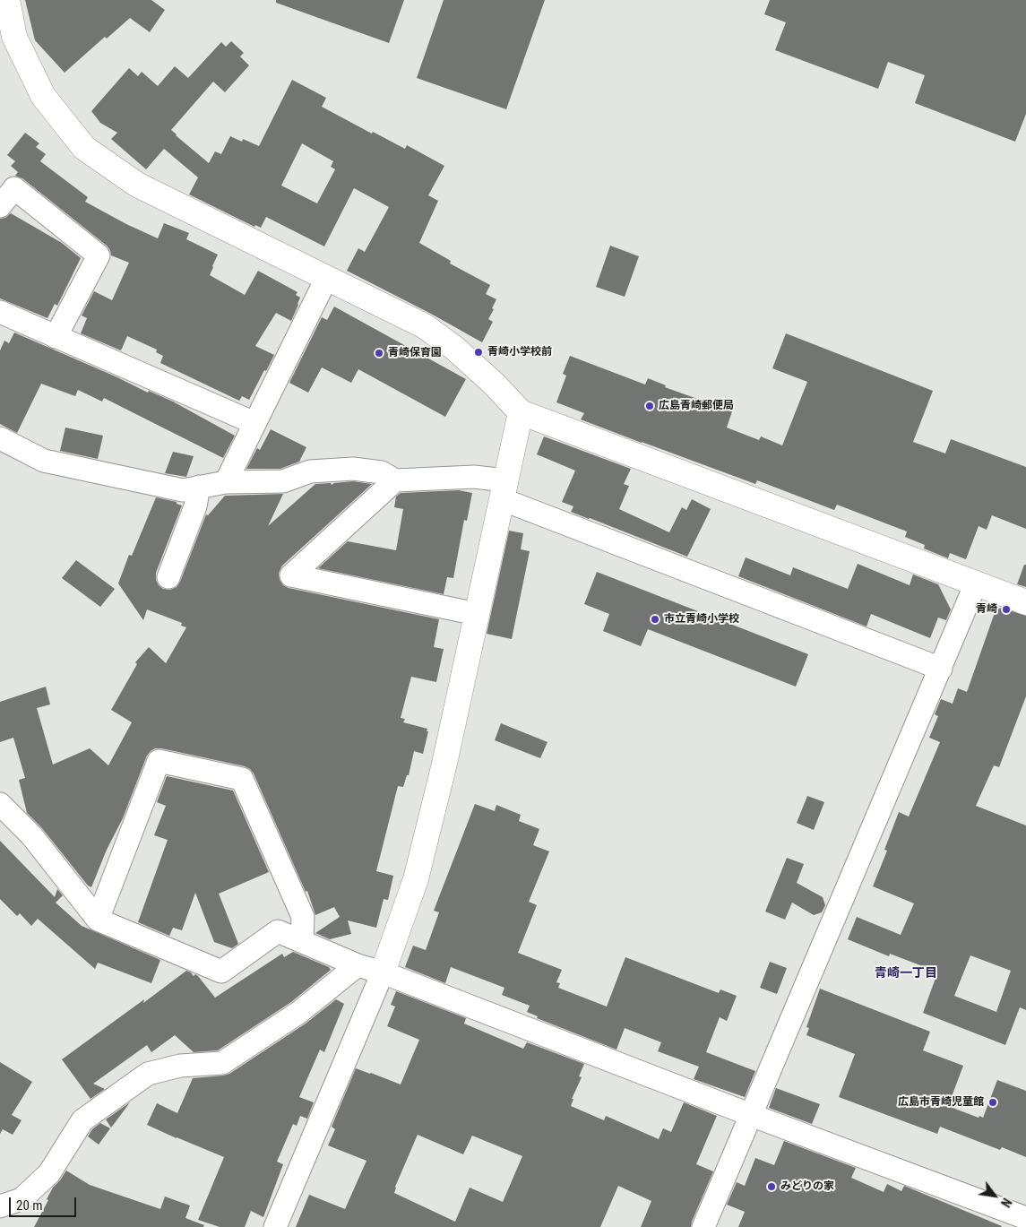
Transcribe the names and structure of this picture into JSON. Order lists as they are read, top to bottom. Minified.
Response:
{"districts":["青崎一丁目"],"places":["青崎小学校前","青崎保育園","広島青崎郵便局","青崎","市立青崎小学校","広島市青崎児童館","みどりの家"],"scale_bar":"20 m","north":"bottom right"}
